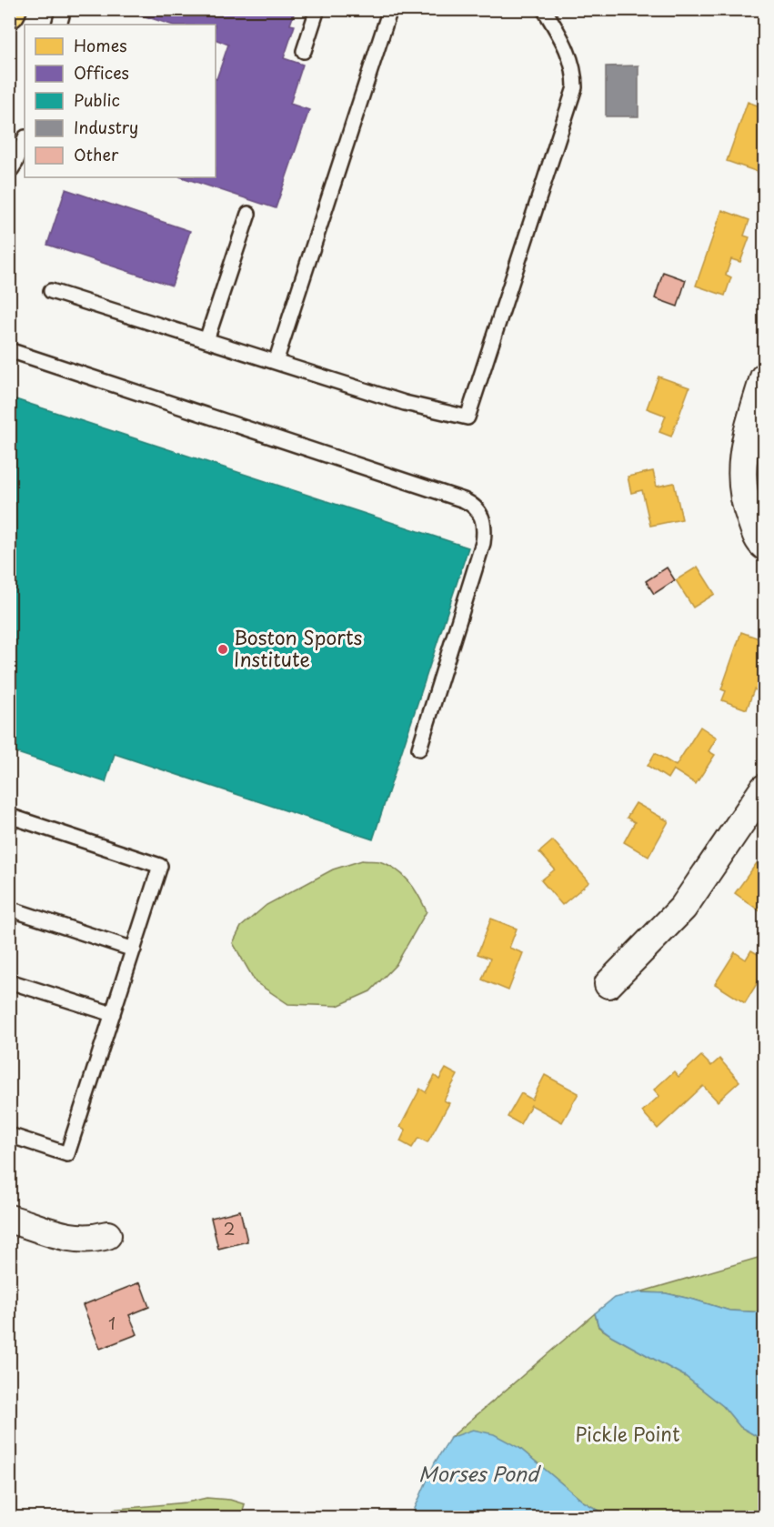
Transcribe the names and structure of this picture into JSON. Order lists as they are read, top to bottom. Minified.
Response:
{"water":["Morses Pond"],"parks":["Pickle Point"],"places":["Boston Sports Institute"],"house_numbers":["2","1"],"legend":["Homes","Offices","Public","Industry","Other"]}
